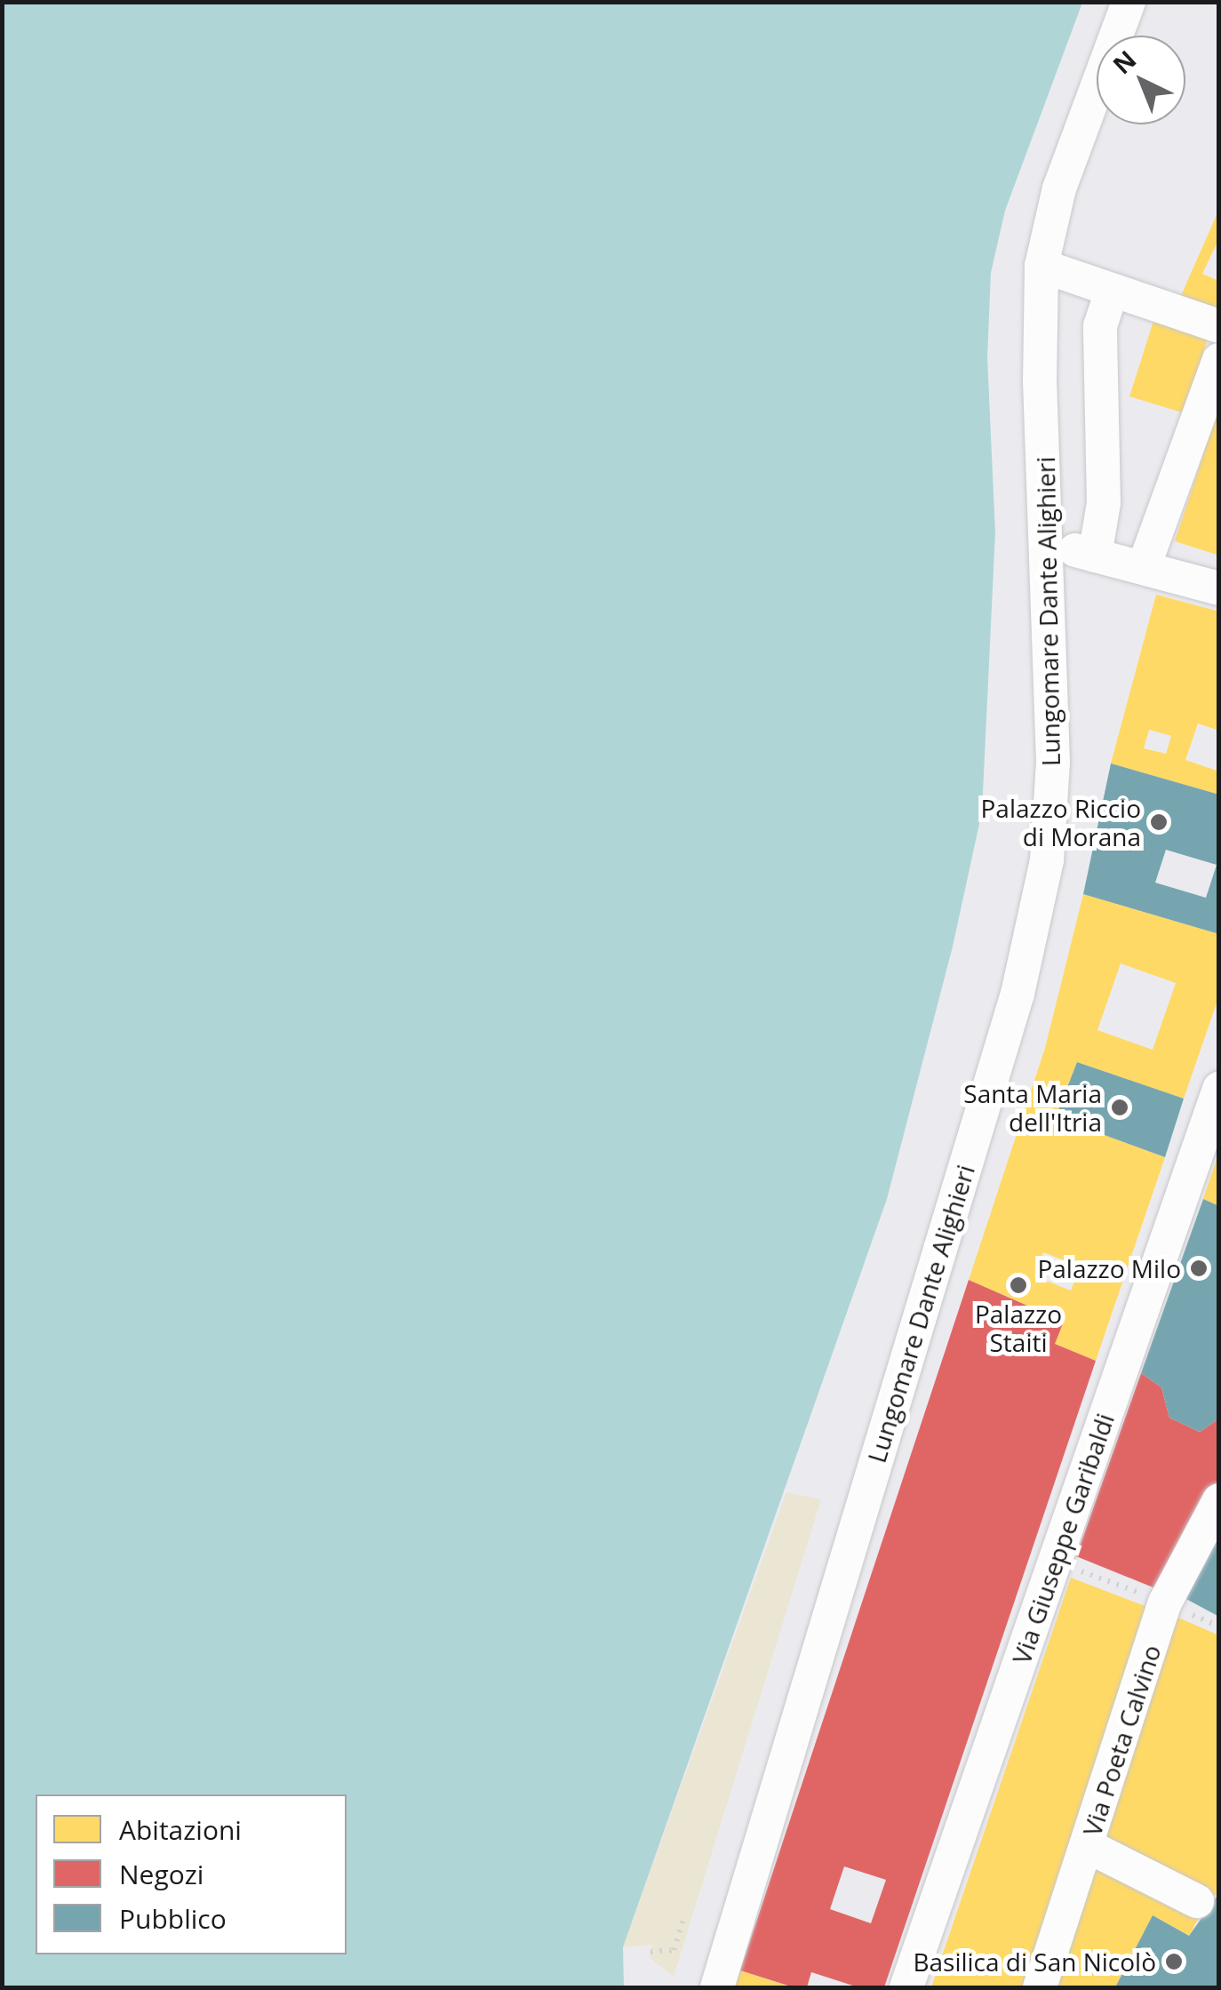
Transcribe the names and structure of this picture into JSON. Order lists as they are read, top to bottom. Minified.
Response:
{"streets":{"street":["Lungomare Dante Alighieri","Via Giuseppe Garibaldi","Via Poeta Calvino"]},"places":["Palazzo Riccio di Morana","Santa Maria dell'Itria","Palazzo Milo","Palazzo Staiti","Basilica di San Nicolò"],"legend":["Abitazioni","Negozi","Pubblico"],"north":"top left"}
